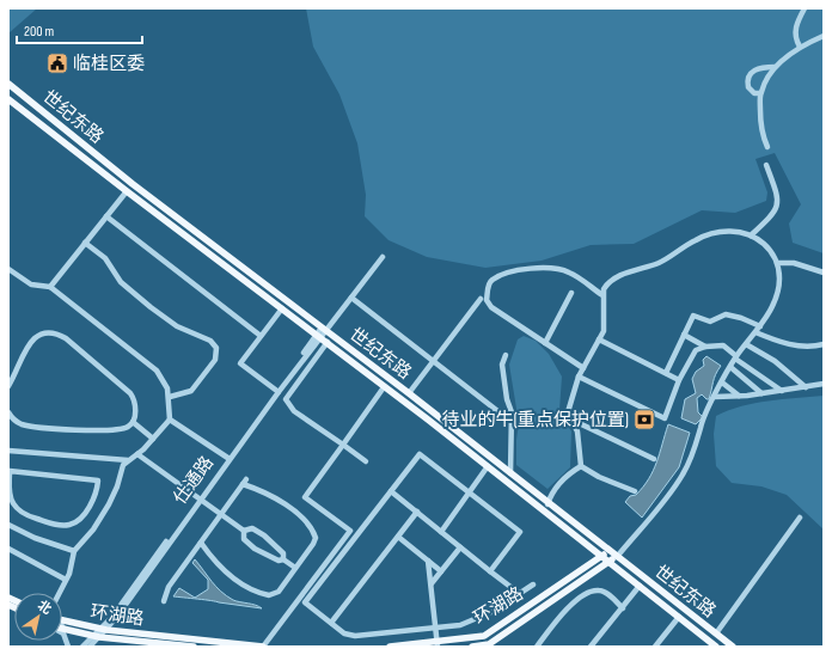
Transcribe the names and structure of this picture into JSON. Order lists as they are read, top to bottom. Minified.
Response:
{"streets":{"main road":["世纪东路","环湖路"],"street":["仕通路"]},"crossings":[["世纪东路","仕通路"],["世纪东路","环湖路"],["仕通路","环湖路"]],"places":{"public building":["临桂区委"],"bank":["待业的牛(重点保护位置)"]},"scale_bar":"200 m","north":"top right"}
